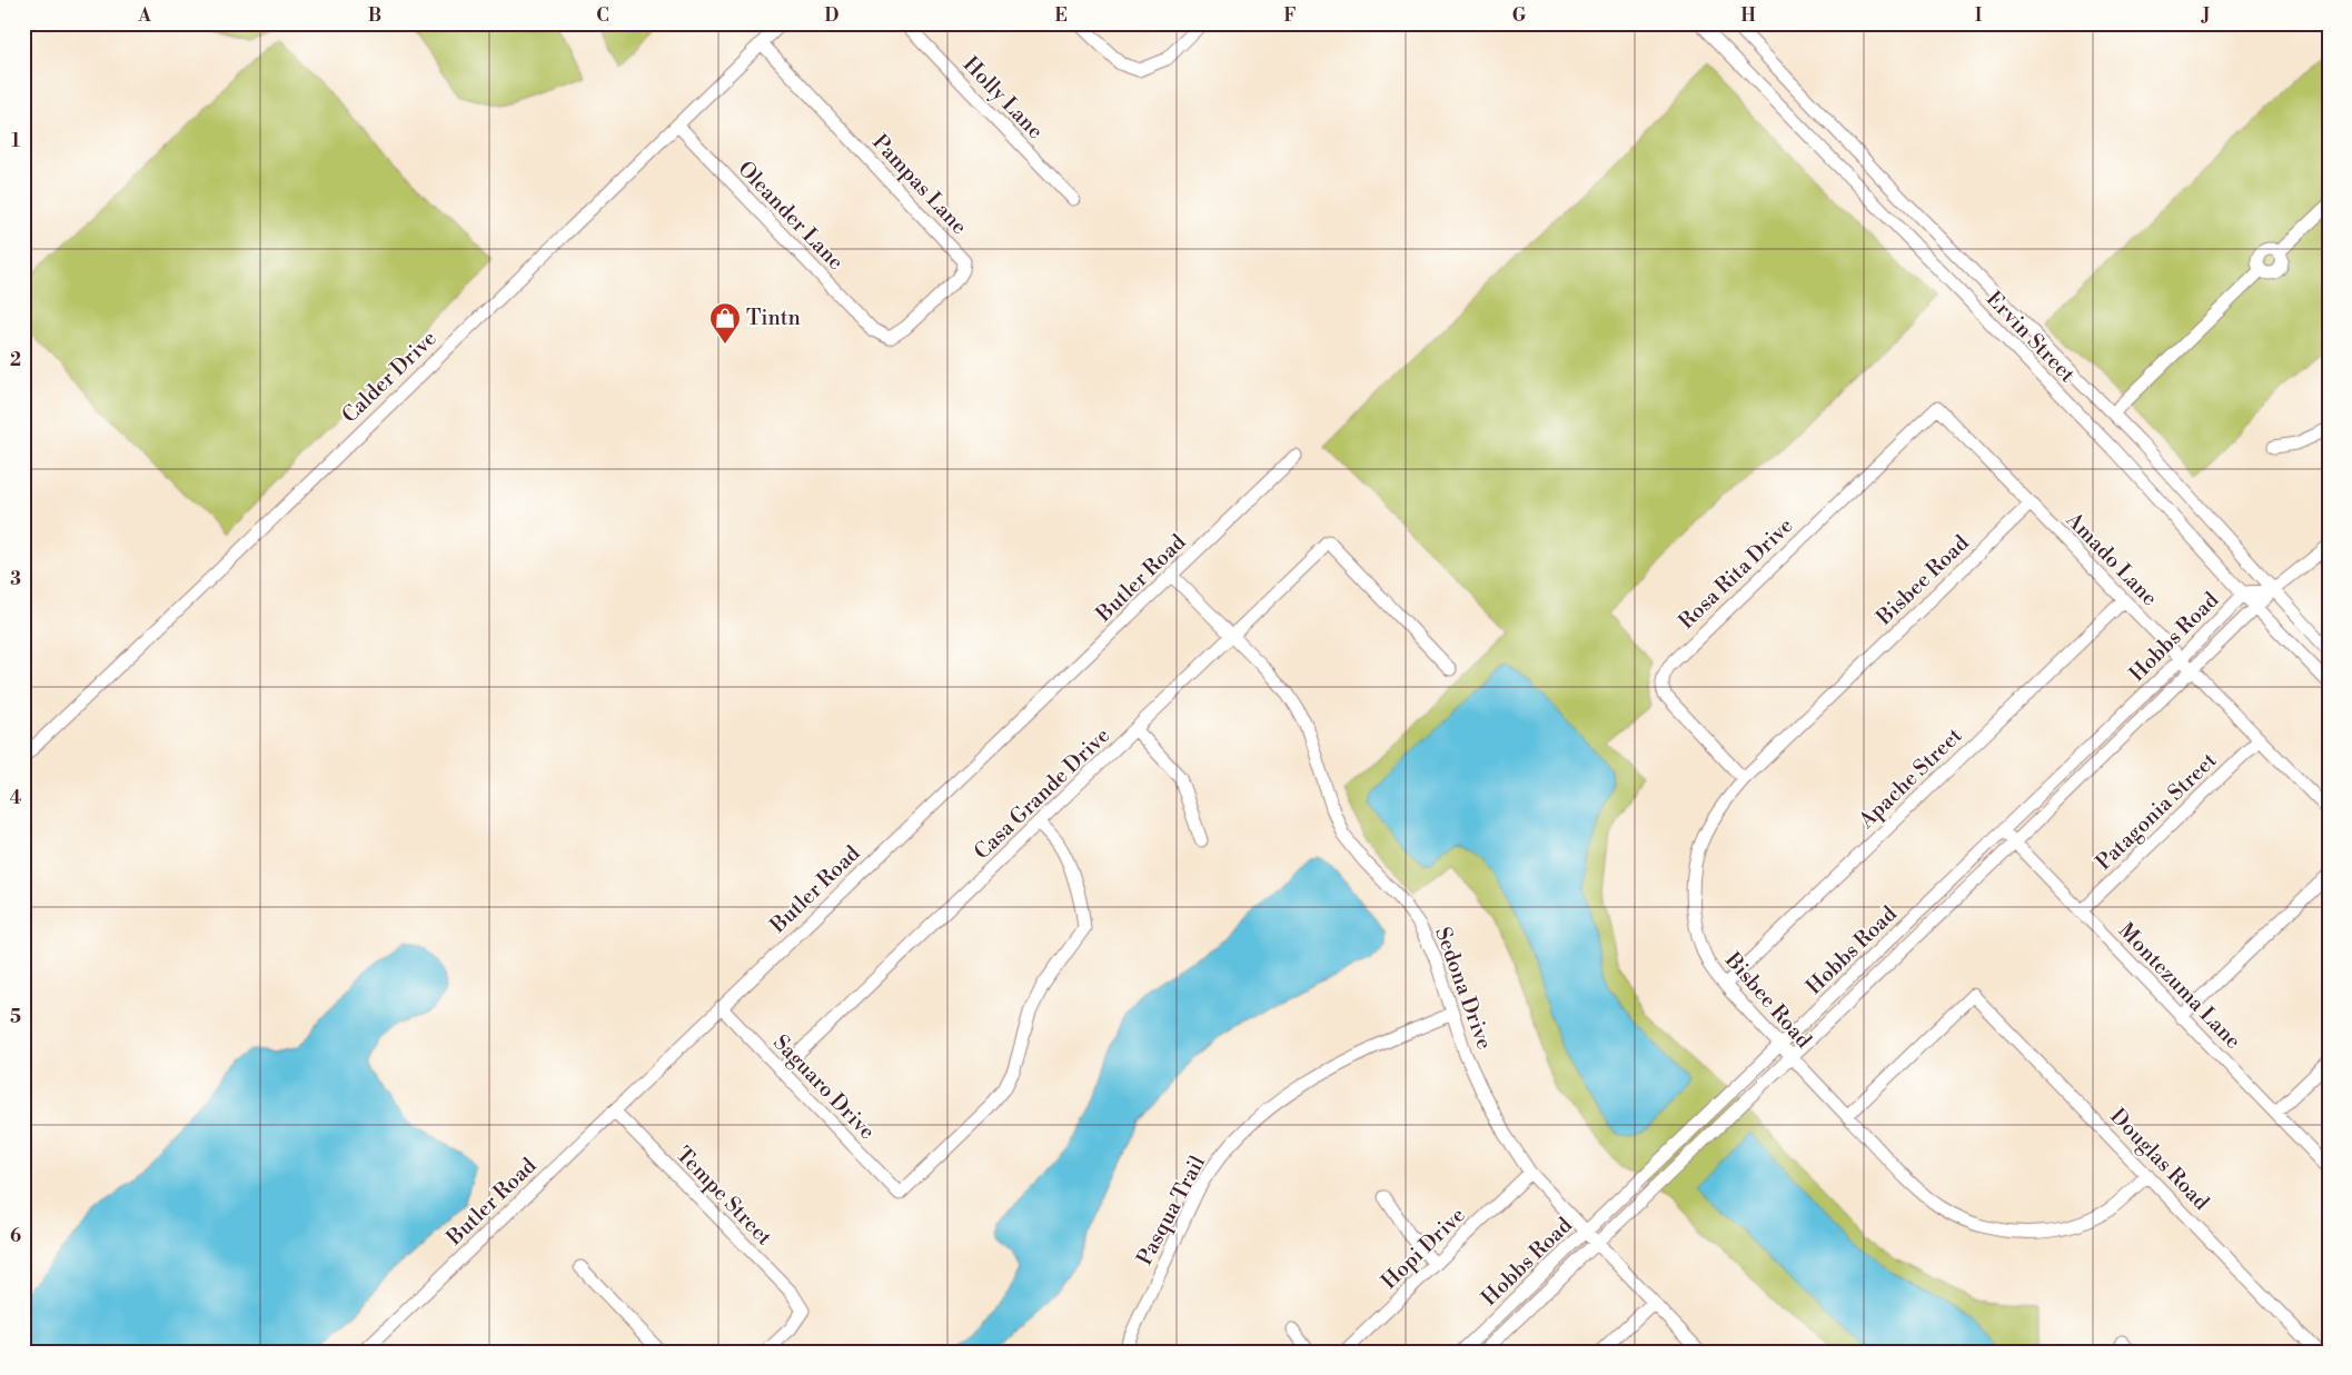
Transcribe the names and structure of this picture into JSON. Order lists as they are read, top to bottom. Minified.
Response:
{"streets":{"street":["Holly Lane","Pampas Lane","Oleander Lane","Ervin Street","Calder Drive","Amado Lane","Rosa Rita Drive","Butler Road","Bisbee Road","Hobbs Road","Apache Street","Casa Grande Drive","Patagonia Street","Montezuma Lane","Sedona Drive","Saguaro Drive","Douglas Road","Tempe Street","Pasqua Trail","Hopi Drive"]},"crossings":[["Pampas Lane","Oleander Lane"],["Pampas Lane","Calder Drive"],["Oleander Lane","Calder Drive"],["Ervin Street","Hobbs Road"],["Amado Lane","Rosa Rita Drive"],["Amado Lane","Bisbee Road"],["Amado Lane","Hobbs Road"],["Amado Lane","Apache Street"],["Amado Lane","Patagonia Street"],["Rosa Rita Drive","Bisbee Road"],["Butler Road","Sedona Drive"],["Butler Road","Saguaro Drive"],["Butler Road","Tempe Street"],["Bisbee Road","Hobbs Road"],["Bisbee Road","Apache Street"],["Bisbee Road","Douglas Road"],["Hobbs Road","Montezuma Lane"],["Hobbs Road","Sedona Drive"],["Casa Grande Drive","Sedona Drive"],["Casa Grande Drive","Saguaro Drive"],["Patagonia Street","Montezuma Lane"],["Sedona Drive","Pasqua Trail"],["Sedona Drive","Hopi Drive"]],"places":{"shop":["Tintn"]},"grid":{"columns":["A","B","C","D","E","F","G","H","I","J"],"rows":["1","2","3","4","5","6"]}}
